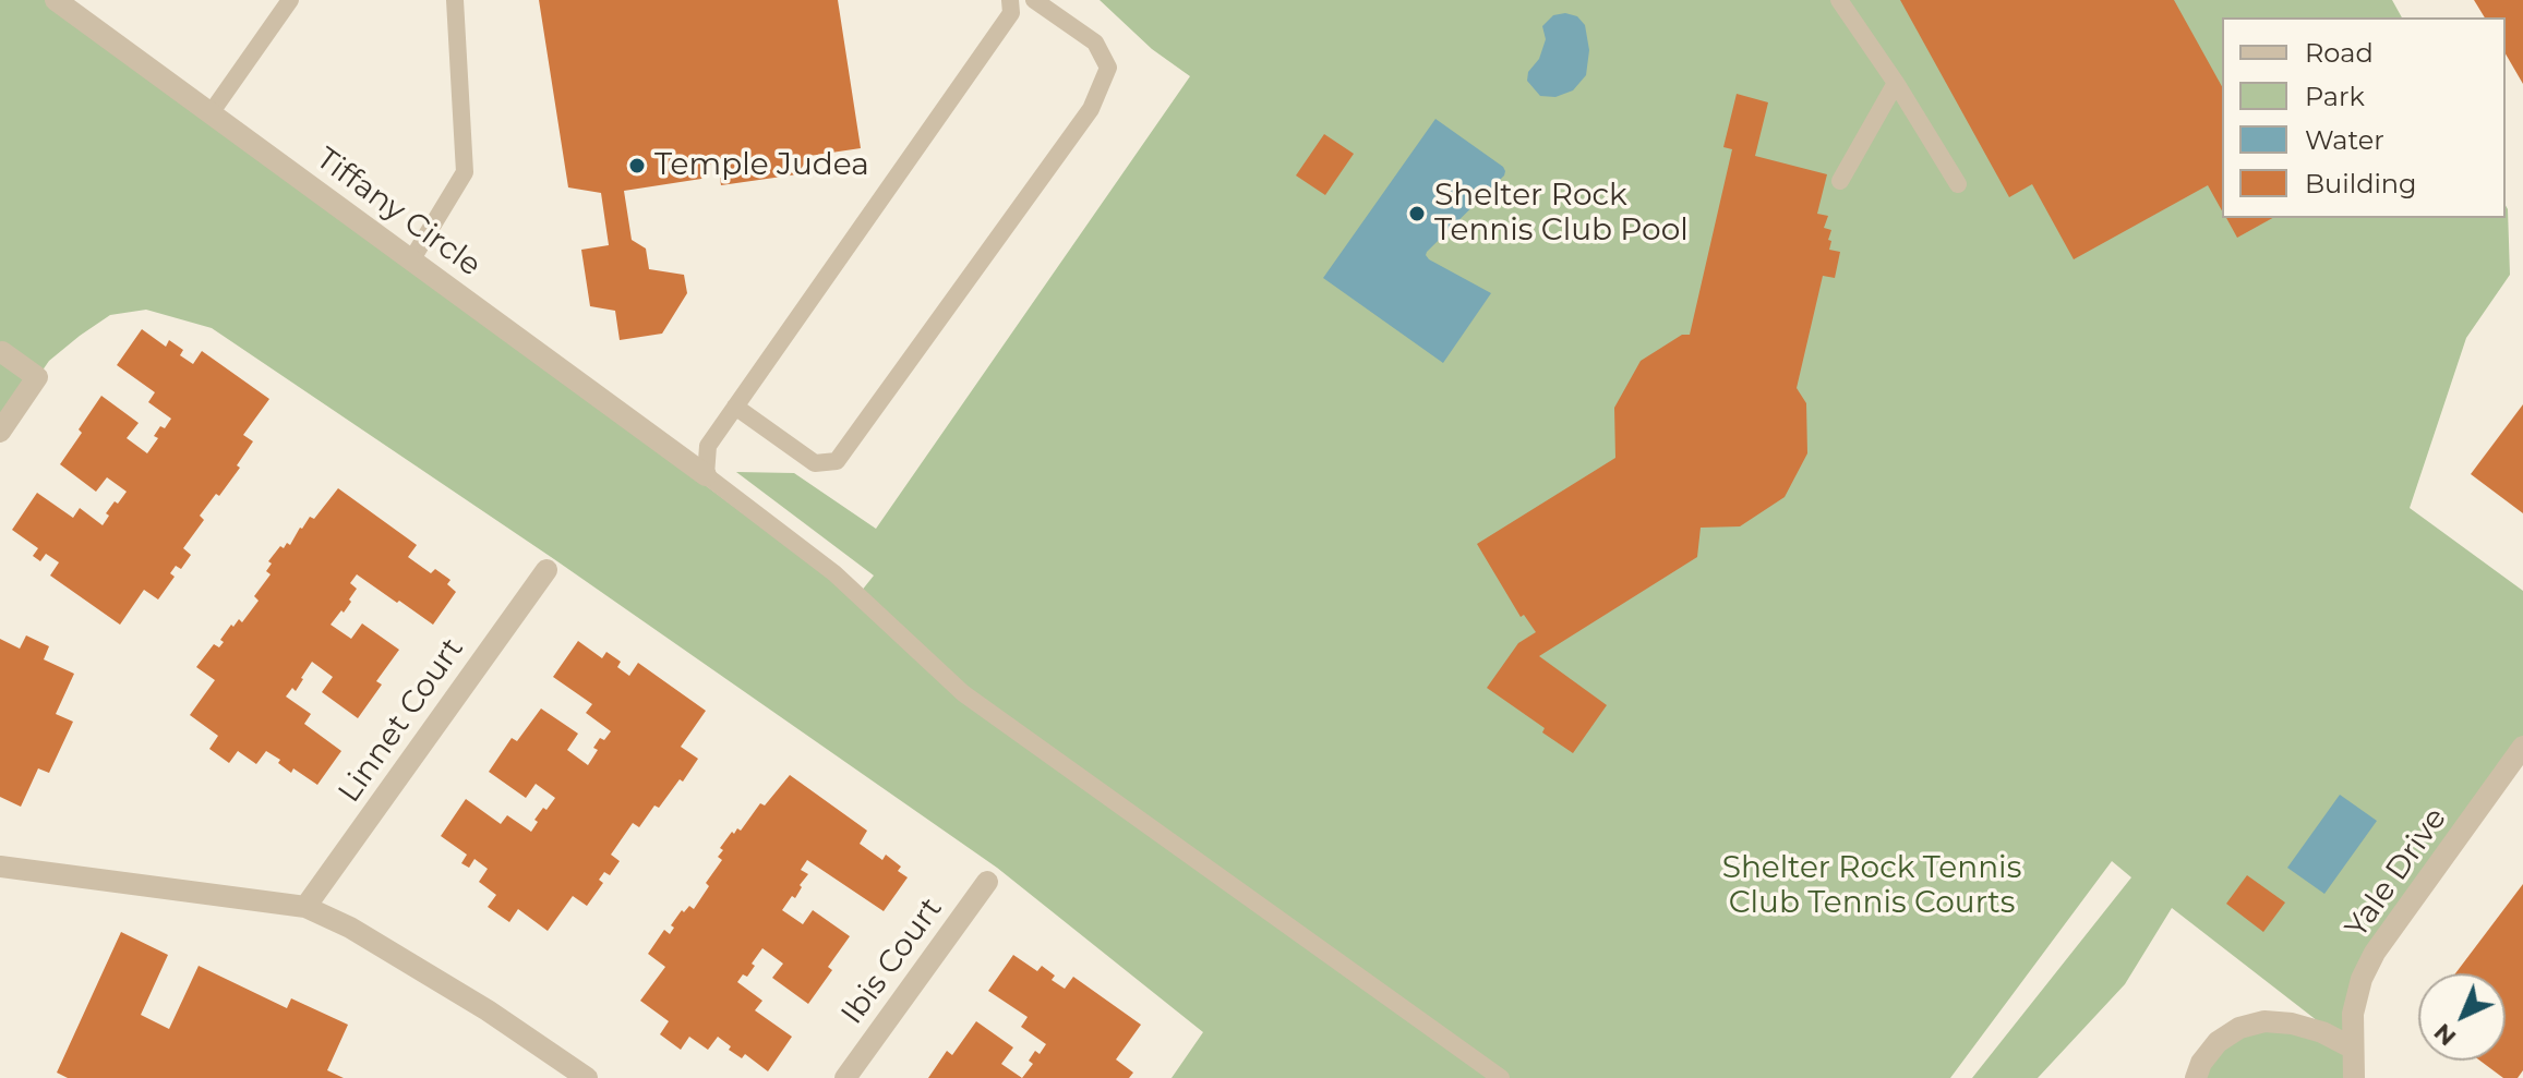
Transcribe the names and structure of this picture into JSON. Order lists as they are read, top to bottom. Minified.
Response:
{"streets":{"street":["Tiffany Circle","Linnet Court","Yale Drive","Ibis Court"]},"parks":["Shelter Rock Tennis Club Tennis Courts"],"places":["Temple Judea","Shelter Rock Tennis Club Pool"],"legend":["Road","Park","Water","Building"],"north":"bottom left"}
